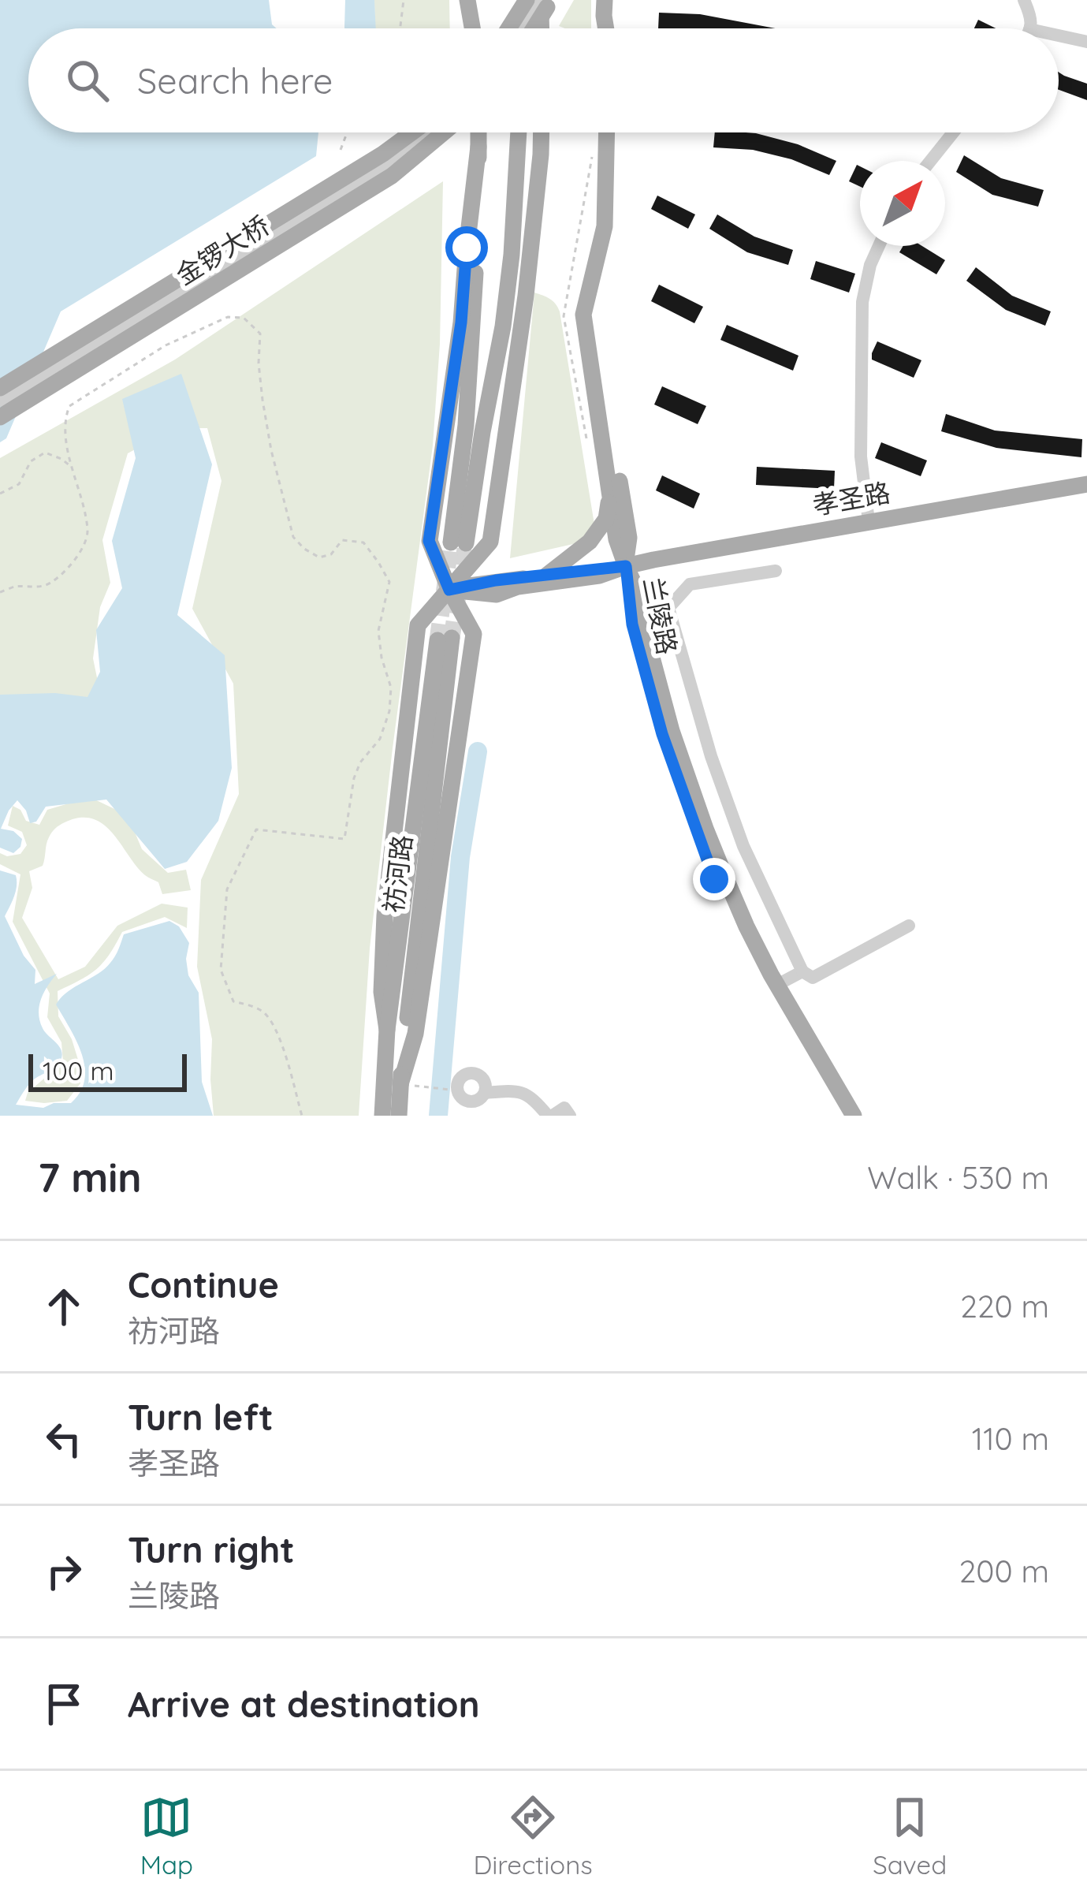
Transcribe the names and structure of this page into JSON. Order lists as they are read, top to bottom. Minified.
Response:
{"streets":{"main road":["金锣大桥","孝圣路","兰陵路","祊河路"]},"crossings":[["孝圣路","兰陵路"]],"scale_bar":"100 m","north":"top right","page":{"search":"Search here","scale":"100 m","heading":["7 min","Walk · 530 m"],"list":[["Continue","祊河路","220 m"],["Turn left","孝圣路","110 m"],["Turn right","兰陵路","200 m"],"Arrive at destination"],"nav":["Map","Directions","Saved"]}}
